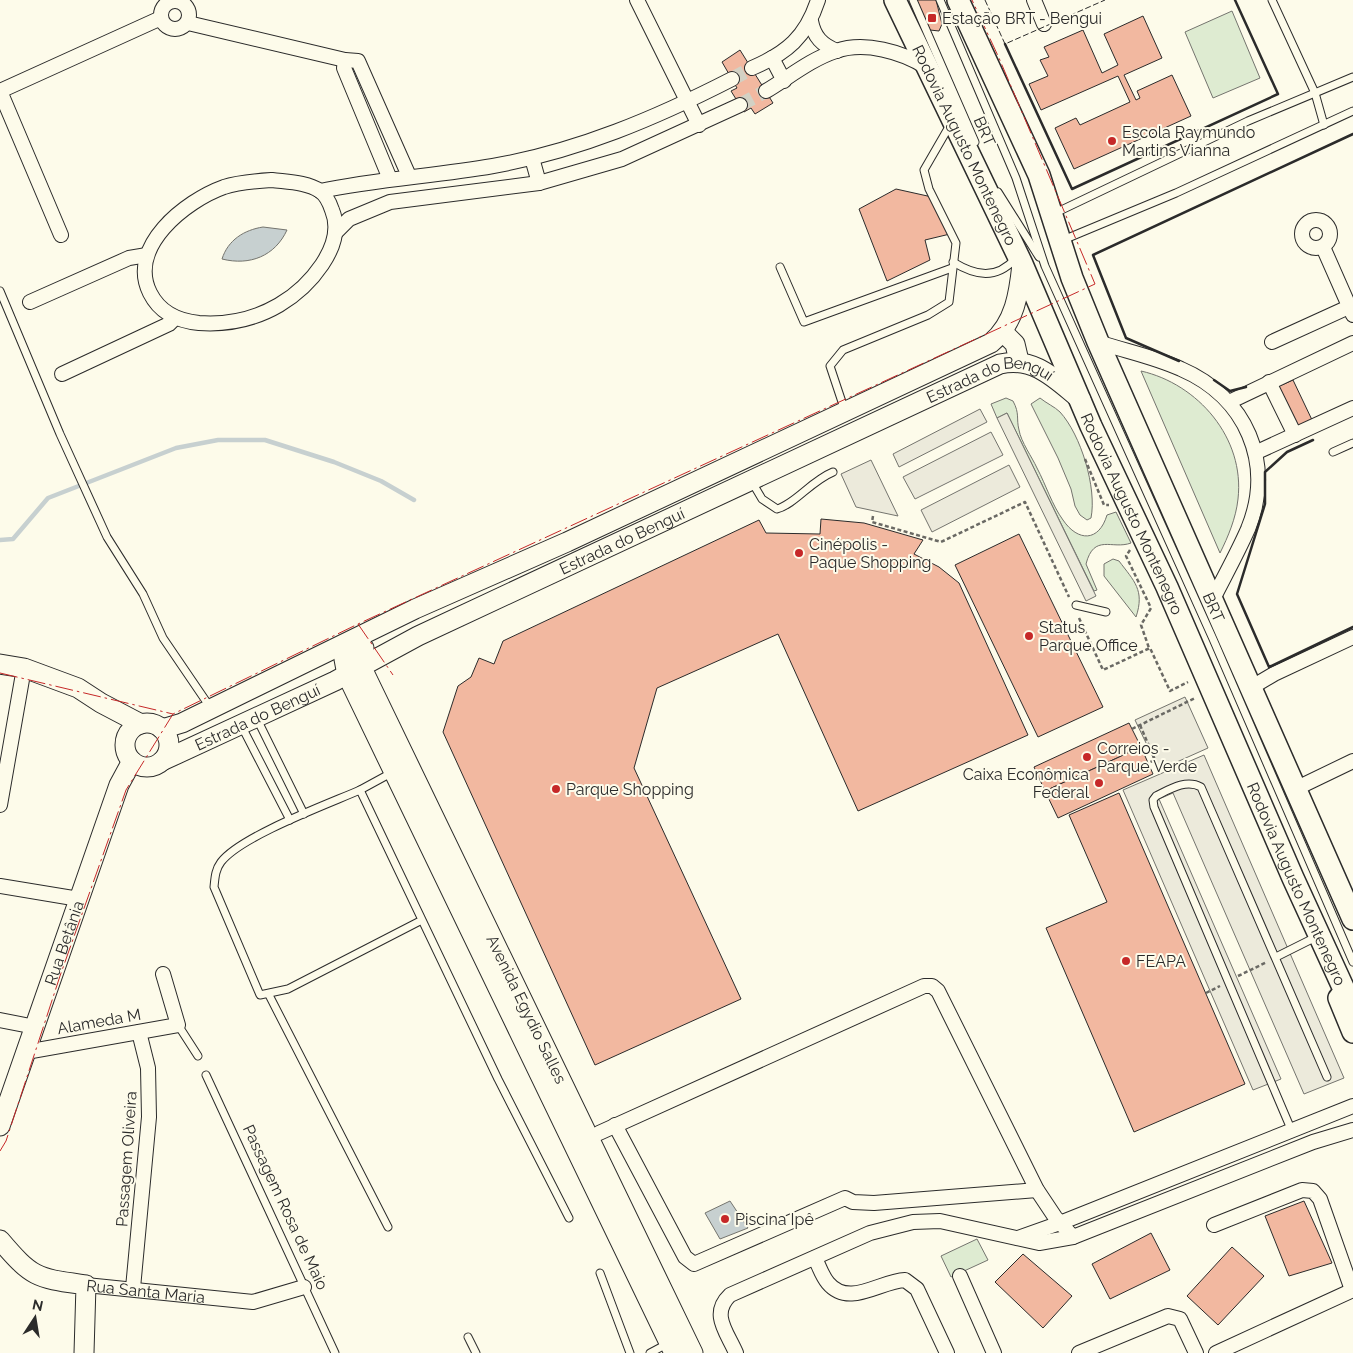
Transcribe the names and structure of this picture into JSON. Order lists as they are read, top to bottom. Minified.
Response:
{"streets":{"main road":["Rodovia Augusto Montenegro"],"street":["Estrada do Benguí","Rua Betânia","Avenida Egydio Salles","Alameda M","Passagem Oliveira","Rua Santa Maria"],"lane":["BRT","Passagem Rosa de Maio"]},"crossings":[["BRT","Rodovia Augusto Montenegro"],["Rodovia Augusto Montenegro","Estrada do Benguí"],["Estrada do Benguí","Rua Betânia"],["Estrada do Benguí","Avenida Egydio Salles"],["Rua Betânia","Alameda M"],["Alameda M","Passagem Oliveira"],["Passagem Oliveira","Rua Santa Maria"],["Passagem Rosa de Maio","Rua Santa Maria"]],"places":{"transit":["Estação BRT - Bengui"],"other":["Escola Raymundo Martins Vianna","Cinépolis - Paque Shopping","Status Parque Office","Correios - Parque Verde","Caixa Econômica Federal","Parque Shopping","FEAPA","Piscina Ipê"]},"north":"top"}
